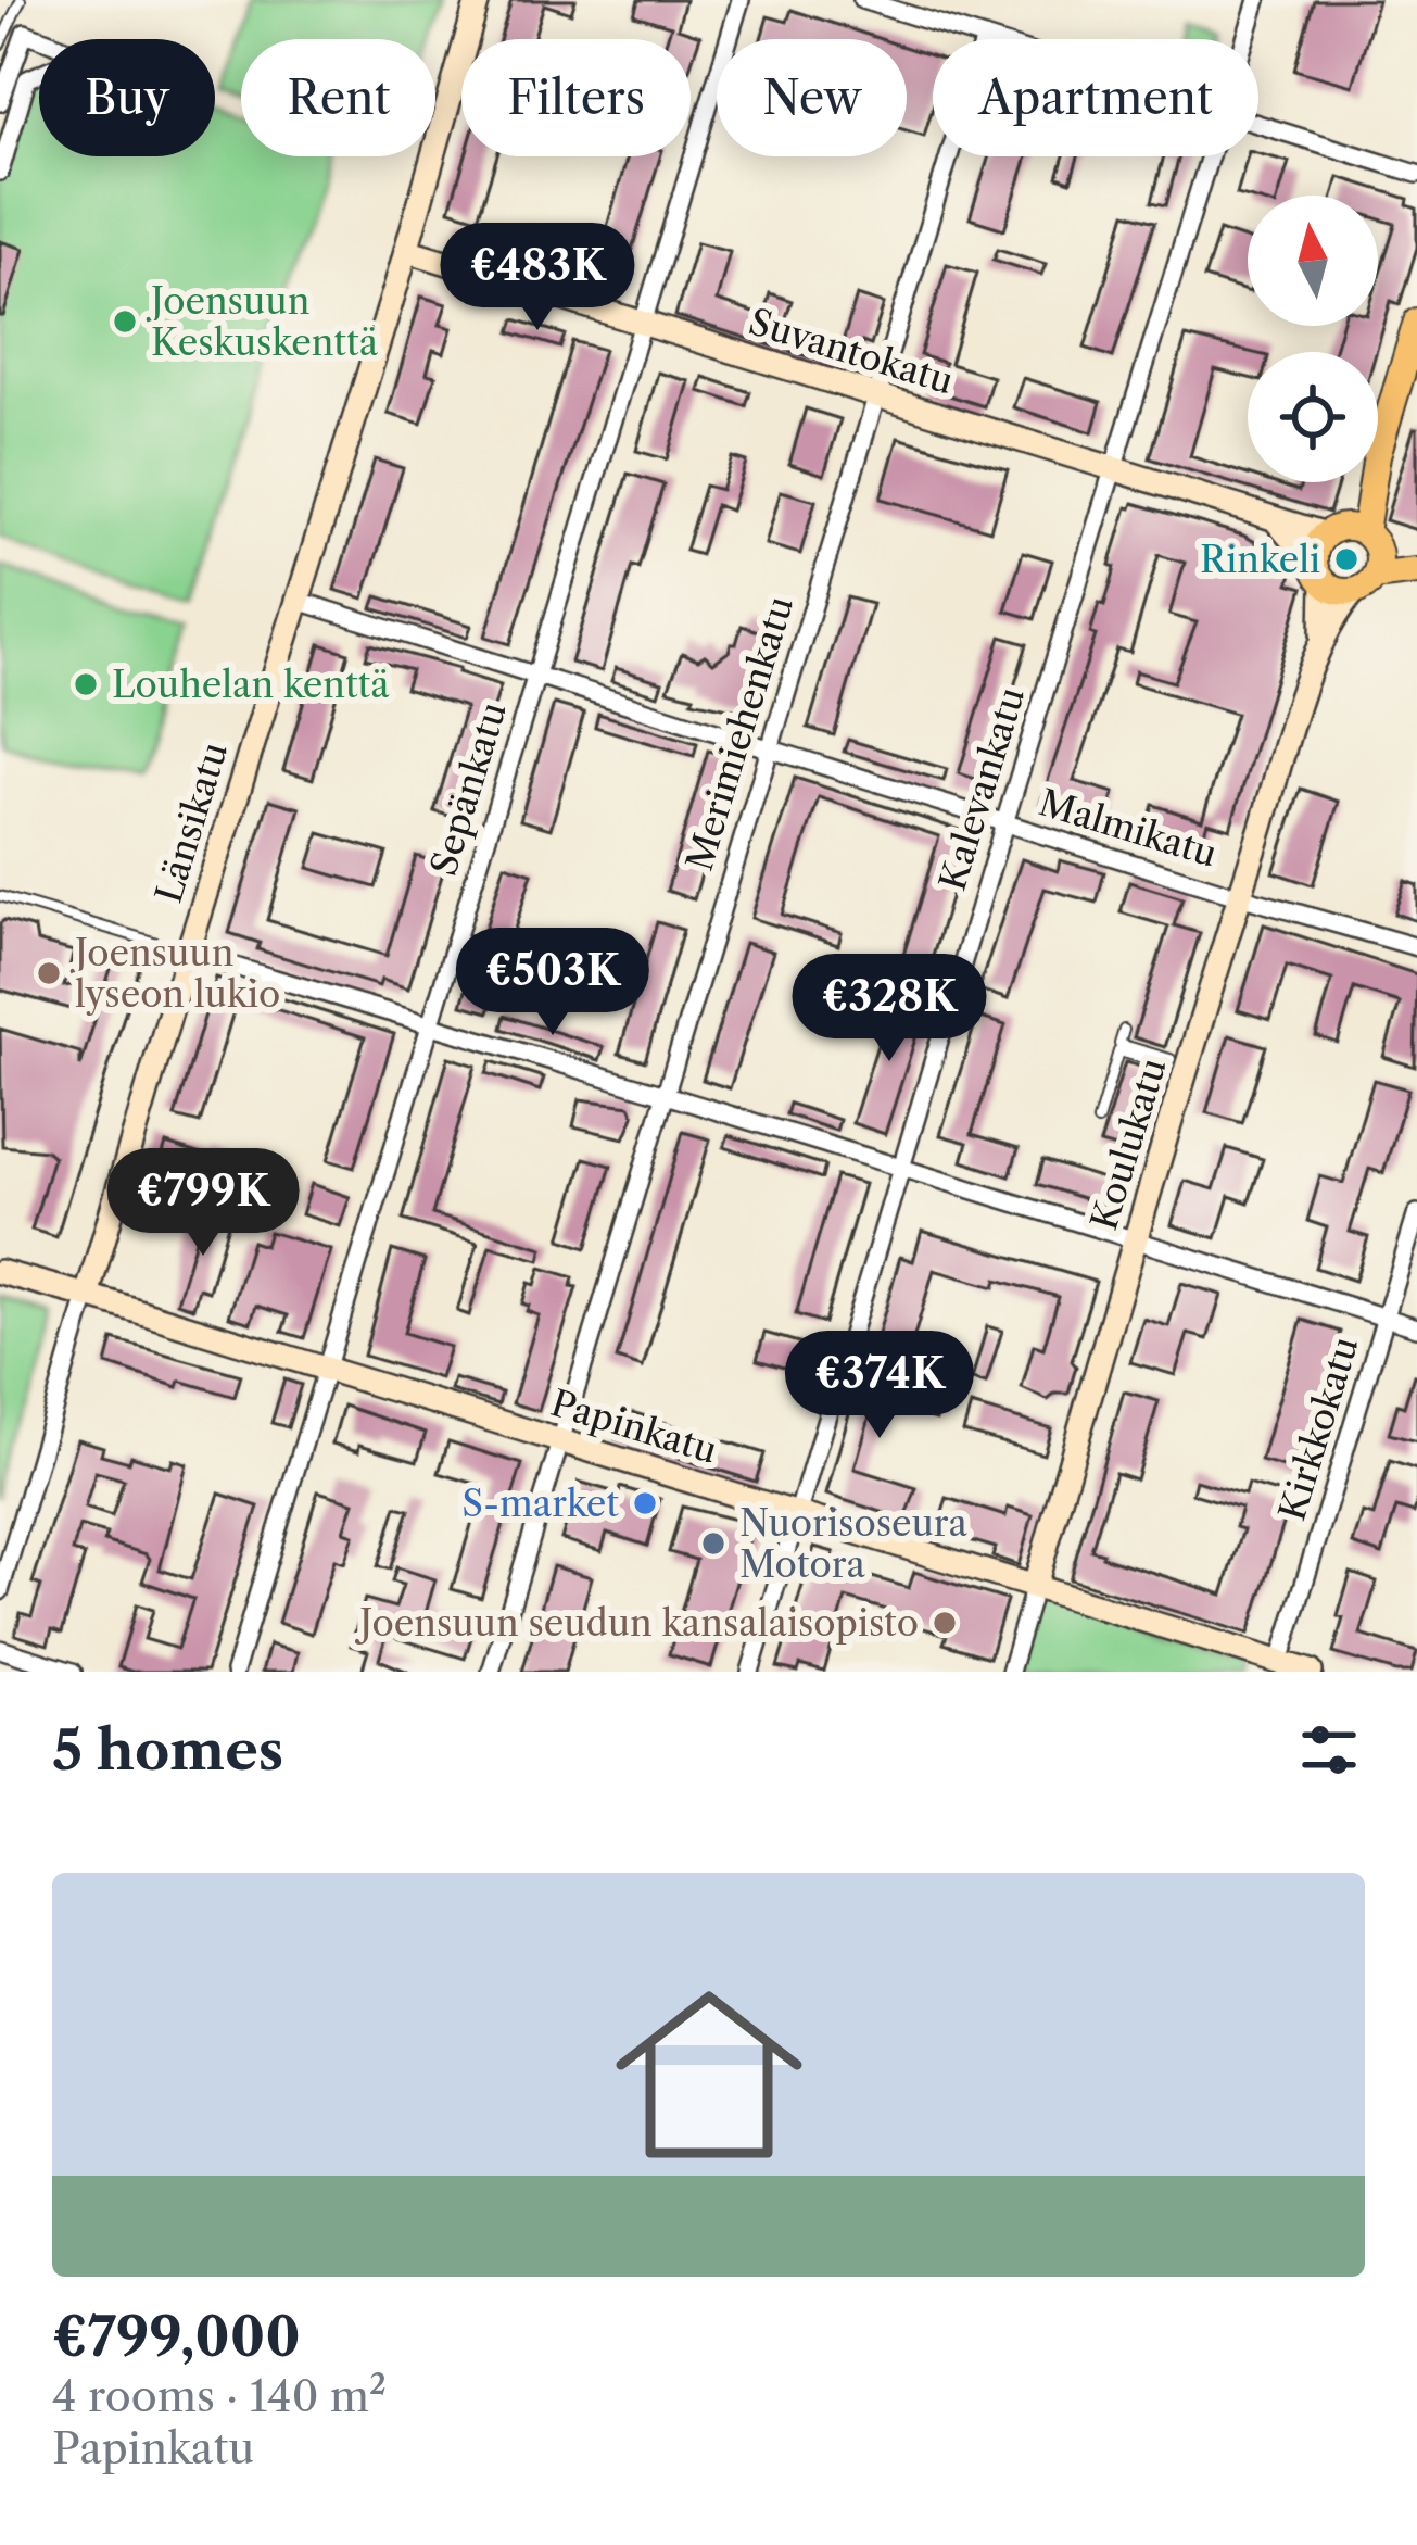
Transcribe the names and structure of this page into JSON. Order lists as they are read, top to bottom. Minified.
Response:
{"streets":{"main road":["Suvantokatu"],"street":["Merimiehenkatu","Sepänkatu","Kalevankatu","Länsikatu","Malmikatu","Koulukatu","Papinkatu","Kirkkokatu"]},"crossings":[["Suvantokatu","Merimiehenkatu"],["Suvantokatu","Sepänkatu"],["Suvantokatu","Kalevankatu"],["Suvantokatu","Länsikatu"],["Suvantokatu","Koulukatu"],["Merimiehenkatu","Malmikatu"],["Merimiehenkatu","Papinkatu"],["Sepänkatu","Malmikatu"],["Sepänkatu","Papinkatu"],["Kalevankatu","Malmikatu"],["Kalevankatu","Papinkatu"],["Länsikatu","Malmikatu"],["Länsikatu","Papinkatu"],["Malmikatu","Koulukatu"],["Koulukatu","Papinkatu"],["Papinkatu","Kirkkokatu"]],"places":["Joensuun Keskuskenttä","Rinkeli","Louhelan kenttä","Joensuun lyseon lukio","S-market","Nuorisoseura Motora","Joensuun seudun kansalaisopisto"],"north":"top","page":{"chip":["Buy","Rent","Filters","New","Apartment"],"price":["€483K","€503K","€328K","€799K","€374K"],"heading":"5 homes","list":[{"name":"€799,000","note":"4 rooms · 140 m² · Papinkatu"}]}}
